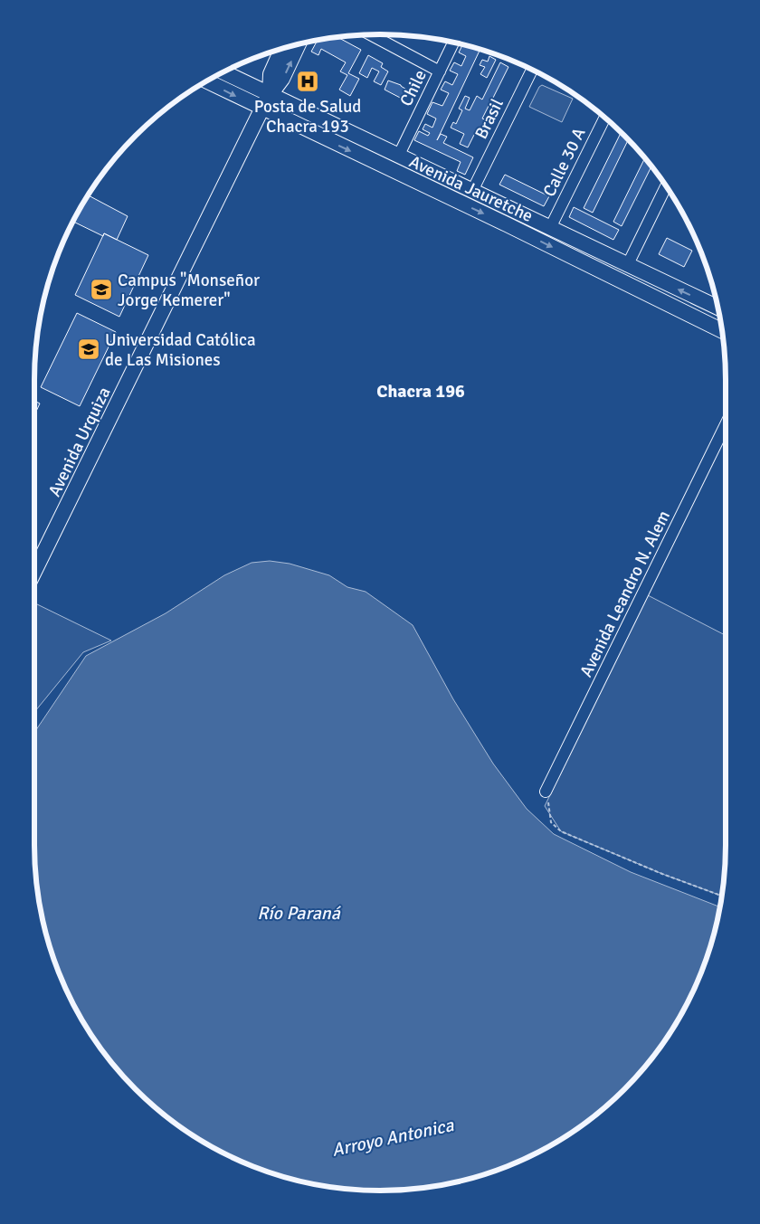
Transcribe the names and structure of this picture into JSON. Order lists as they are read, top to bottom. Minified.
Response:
{"streets":{"main road":["Avenida Jauretche","Avenida Urquiza"],"street":["Chile","Brasil","Calle 30 A","Avenida Leandro N. Alem"]},"crossings":[["Chile","Avenida Jauretche"],["Brasil","Avenida Jauretche"],["Calle 30 A","Avenida Jauretche"],["Avenida Jauretche","Avenida Urquiza"]],"districts":["Chacra 196"],"water":["Río Paraná","Arroyo Antonica"],"places":{"hospital":["Posta de Salud Chacra 193"],"school or university":["Campus \"Monseñor Jorge Kemerer\"","Universidad Católica de Las Misiones"]}}
